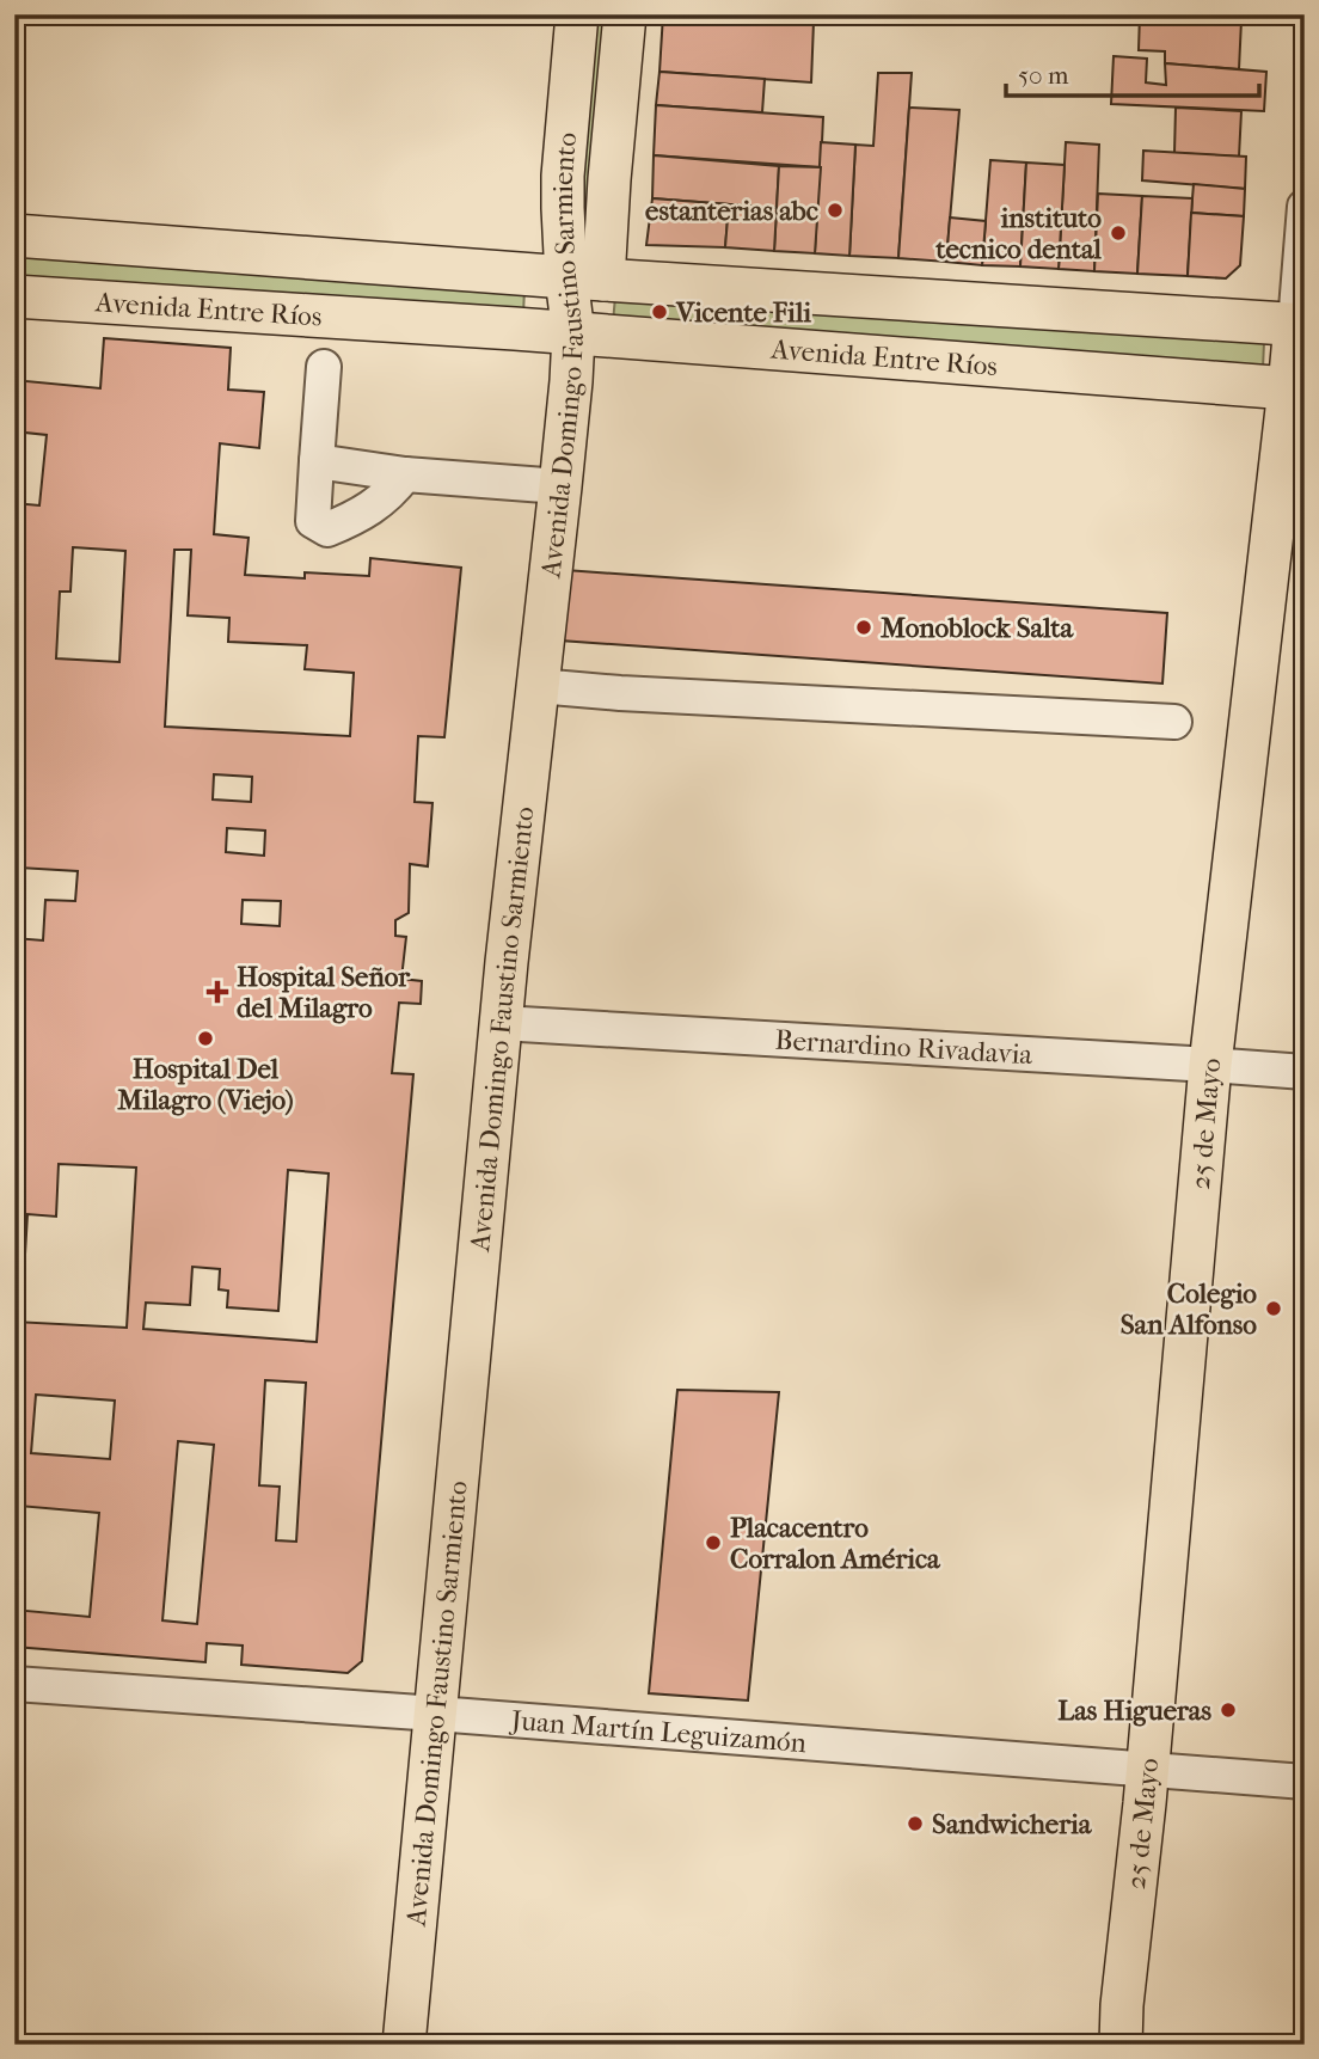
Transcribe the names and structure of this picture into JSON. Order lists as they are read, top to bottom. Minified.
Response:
{"streets":{"main road":["Avenida Entre Ríos","Avenida Domingo Faustino Sarmiento","25 de Mayo"],"street":["Bernardino Rivadavia","Juan Martín Leguizamón"]},"crossings":[["Avenida Entre Ríos","Avenida Domingo Faustino Sarmiento"],["Avenida Entre Ríos","25 de Mayo"],["Avenida Domingo Faustino Sarmiento","Bernardino Rivadavia"],["Avenida Domingo Faustino Sarmiento","Juan Martín Leguizamón"],["Bernardino Rivadavia","25 de Mayo"],["25 de Mayo","Juan Martín Leguizamón"]],"places":{"other":["estanterias abc","instituto tecnico dental","Vicente Fili","Monoblock Salta","Hospital Del Milagro (Viejo)","Colegio San Alfonso","Placacentro Corralon América","Las Higueras","Sandwicheria"],"health":["Hospital Señor del Milagro"]},"scale_bar":"50 m"}
